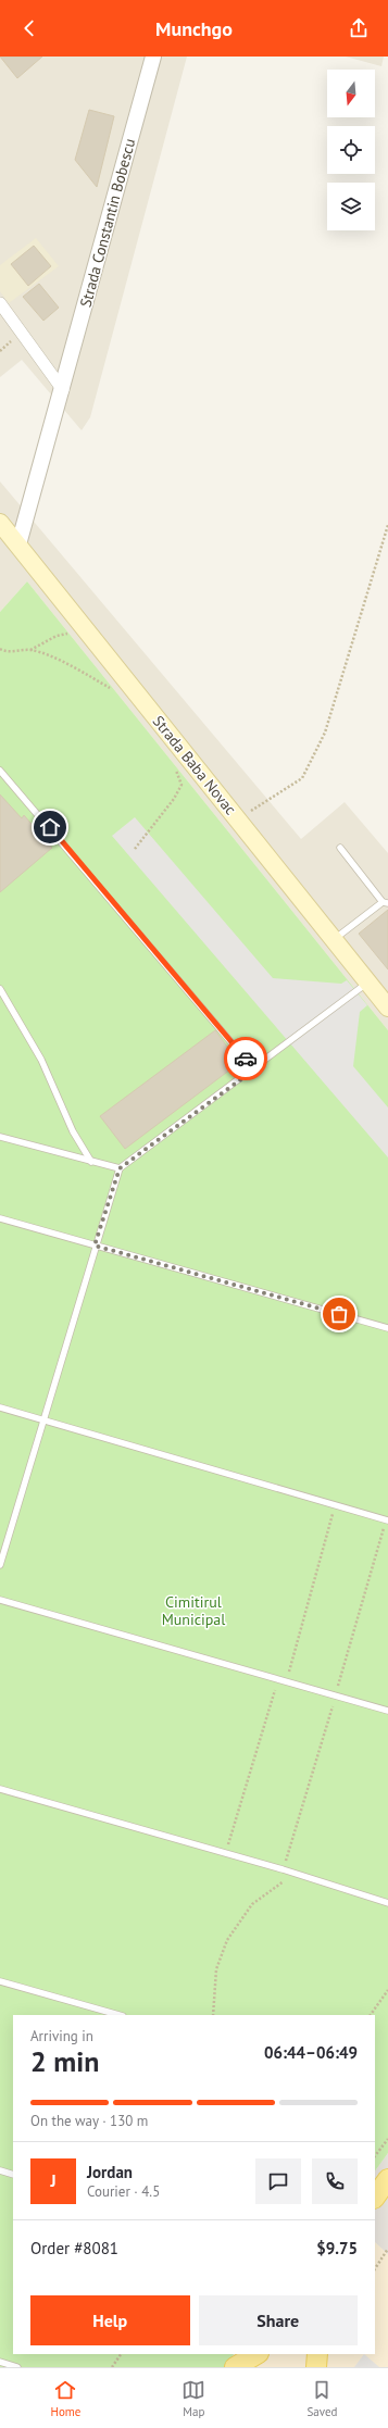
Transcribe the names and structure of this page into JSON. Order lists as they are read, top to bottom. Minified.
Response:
{"streets":{"main road":["Strada Baba Novac"],"street":["Strada Constantin Bobescu"]},"crossings":[["Strada Constantin Bobescu","Strada Baba Novac"]],"parks":["Cimitirul Municipal"],"north":"bottom","page":{"header":"Munchgo","heading":["2 min","Arriving in","06:44–06:49"],"panel":["Jordan","Courier · 4.5","Order #8081","$9.75"],"bar":"On the way · 130 m","round":"J","buttons":["Help","Share"],"tabs":["Home","Map","Saved"]}}
